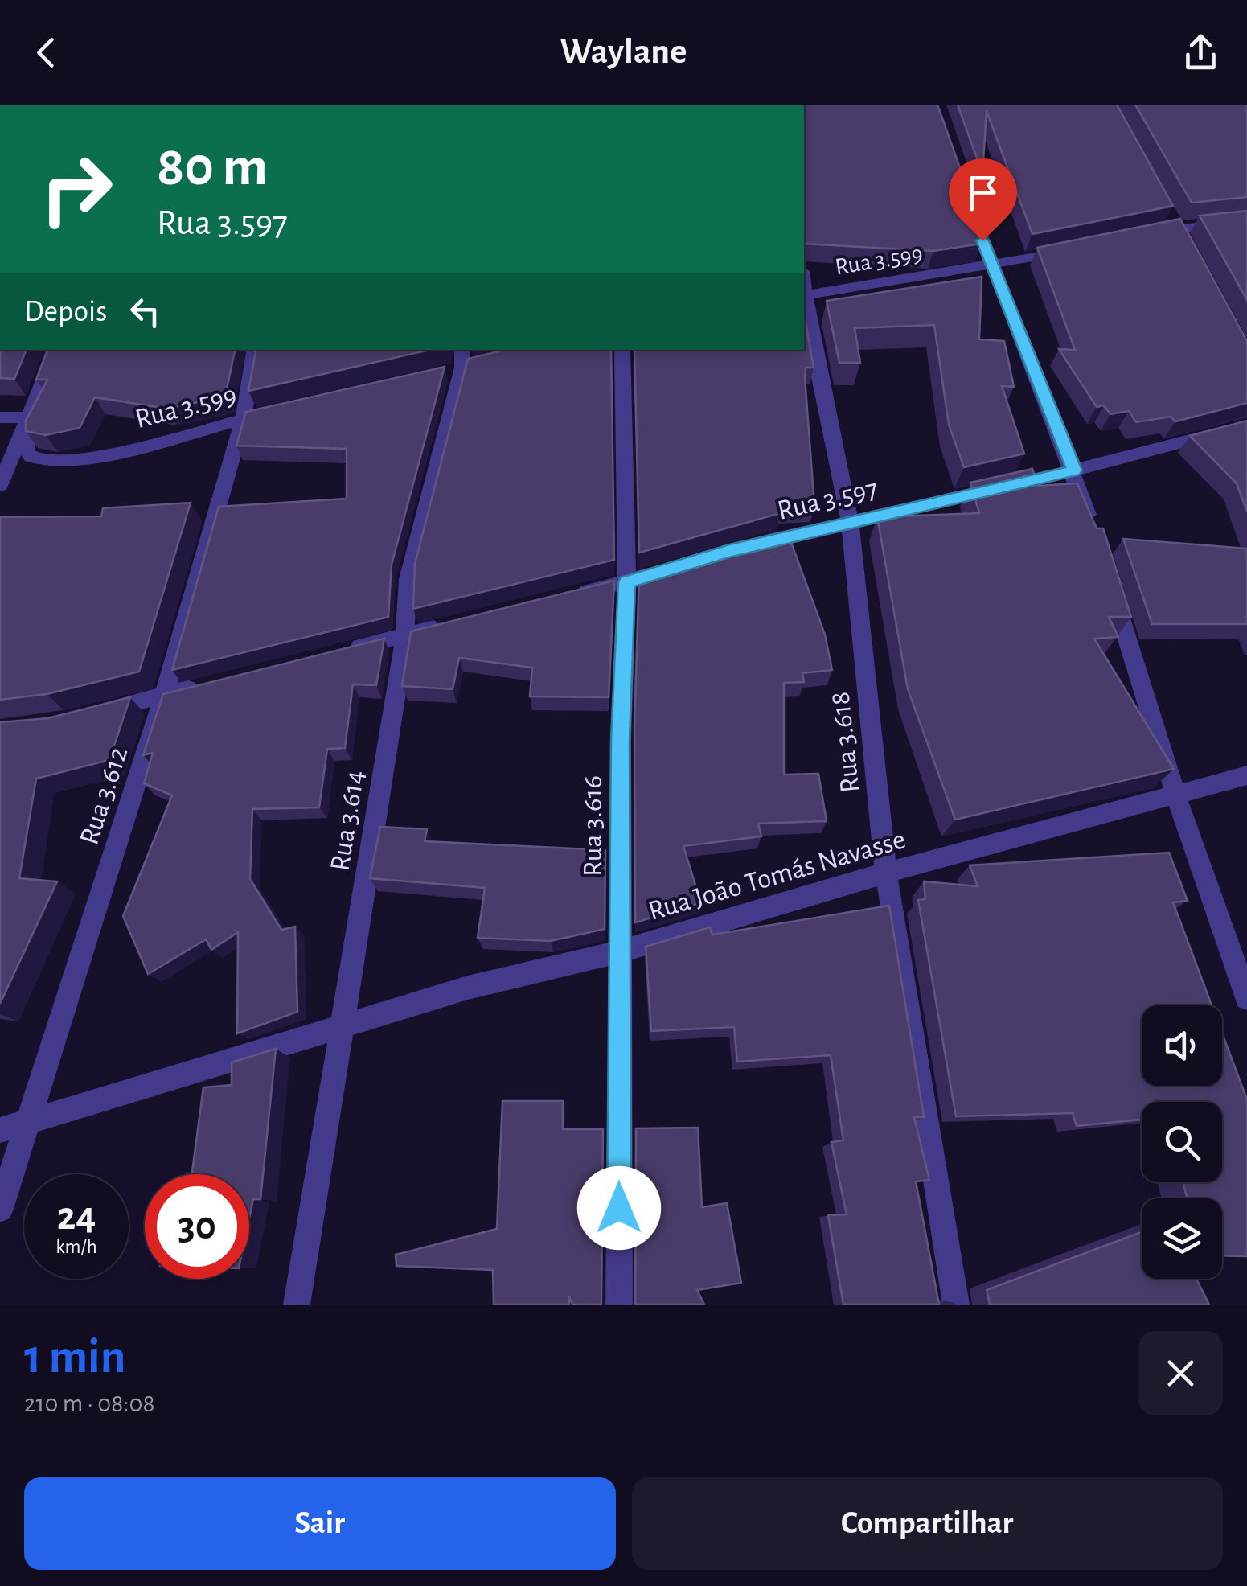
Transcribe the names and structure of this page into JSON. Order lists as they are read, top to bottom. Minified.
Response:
{"streets":{"street":["Rua 3.599","Rua 3.597","Rua 3.618","Rua 3.612","Rua 3.614","Rua 3.616","Rua João Tomás Navasse"]},"crossings":[["Rua 3.599","Rua 3.618"],["Rua 3.599","Rua 3.612"],["Rua 3.597","Rua 3.618"],["Rua 3.618","Rua João Tomás Navasse"],["Rua 3.612","Rua João Tomás Navasse"],["Rua 3.614","Rua João Tomás Navasse"],["Rua 3.616","Rua João Tomás Navasse"]],"page":{"header":"Waylane","turn":["80 m","Rua 3.597"],"then":"Depois","speed":"24 km/h","limit":"30","heading":["1 min","210 m · 08:08"],"buttons":["Sair","Compartilhar"]}}
